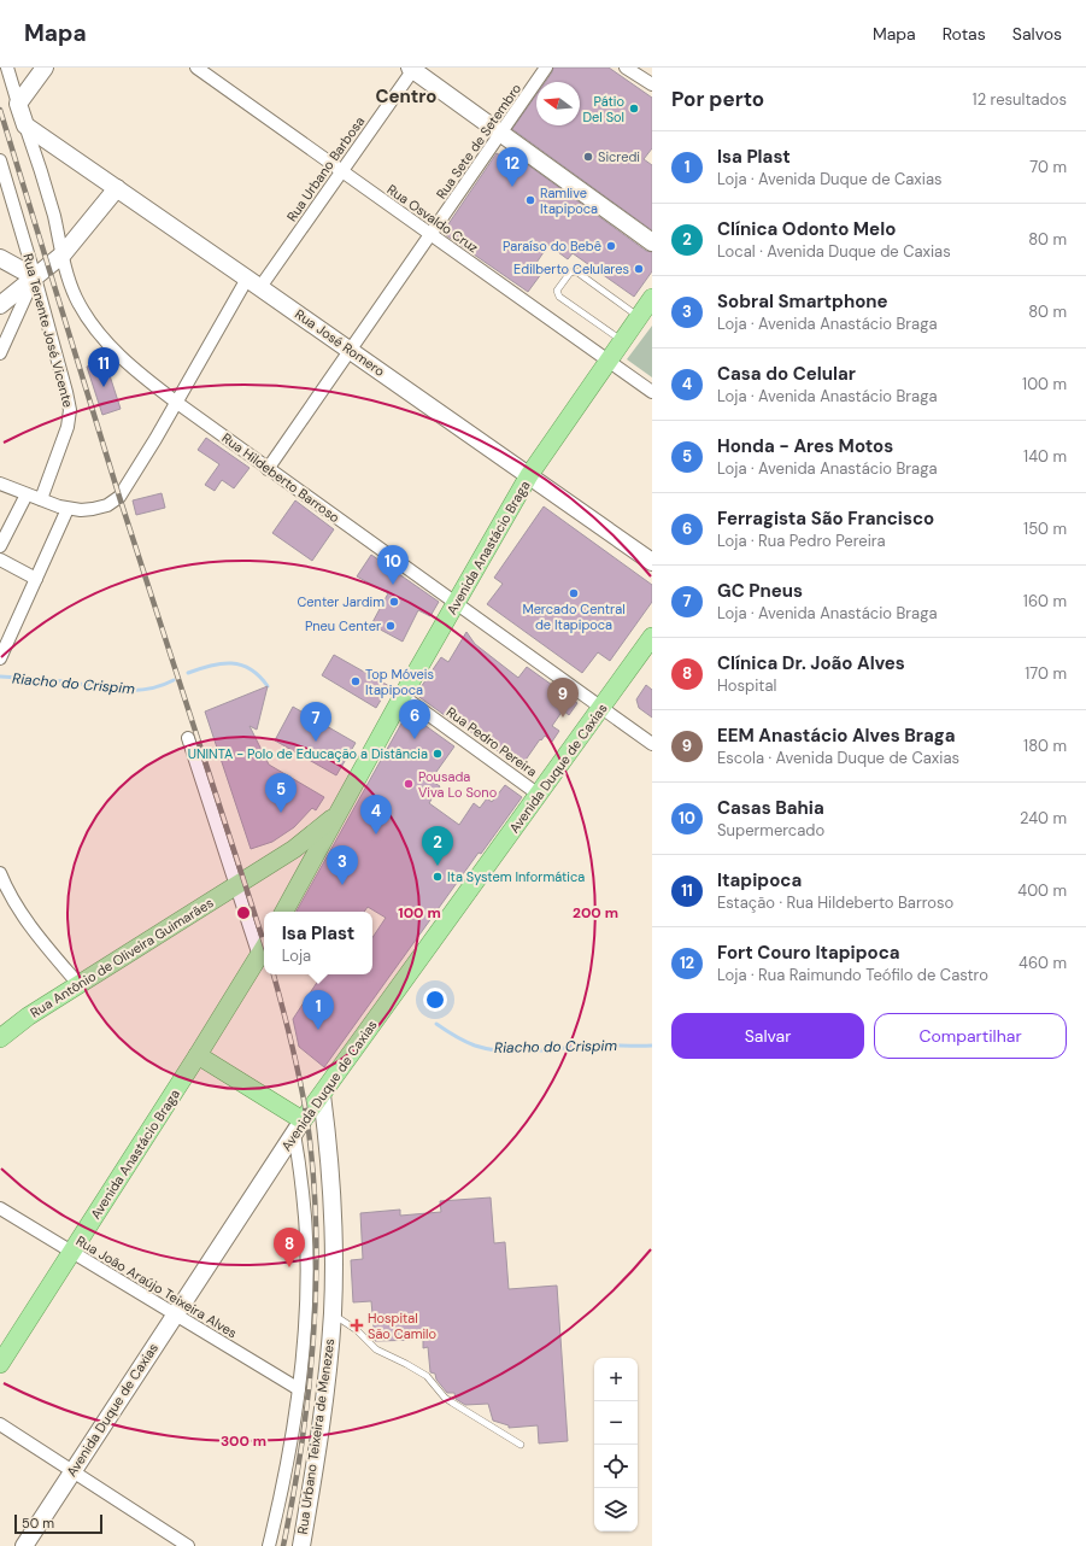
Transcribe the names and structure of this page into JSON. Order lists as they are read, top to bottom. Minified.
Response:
{"streets":{"main road":["Avenida Anastácio Braga","Avenida Duque de Caxias","Rua Antônio de Oliveira Guimarães"],"street":["Rua Sete de Setembro","Rua Urbano Barbosa","Rua Osvaldo Cruz","Rua Tenente José Vicente","Rua José Romero","Rua Hildeberto Barroso","Rua Pedro Pereira","Rua João Araújo Teixeira Alves","Rua Urbano Teixeira de Menezes"]},"crossings":[["Rua Sete de Setembro","Rua Osvaldo Cruz"],["Rua Sete de Setembro","Rua José Romero"],["Rua Sete de Setembro","Rua Hildeberto Barroso"],["Rua Urbano Barbosa","Rua Osvaldo Cruz"],["Rua Urbano Barbosa","Rua José Romero"],["Rua Urbano Barbosa","Rua Hildeberto Barroso"],["Rua Osvaldo Cruz","Avenida Anastácio Braga"],["Rua José Romero","Rua Hildeberto Barroso"],["Rua José Romero","Avenida Anastácio Braga"],["Rua Hildeberto Barroso","Avenida Anastácio Braga"],["Rua Hildeberto Barroso","Avenida Duque de Caxias"],["Avenida Anastácio Braga","Rua Pedro Pereira"],["Avenida Anastácio Braga","Rua Antônio de Oliveira Guimarães"],["Avenida Anastácio Braga","Rua João Araújo Teixeira Alves"],["Rua Pedro Pereira","Avenida Duque de Caxias"],["Avenida Duque de Caxias","Rua João Araújo Teixeira Alves"],["Avenida Duque de Caxias","Rua Urbano Teixeira de Menezes"],["Rua João Araújo Teixeira Alves","Rua Urbano Teixeira de Menezes"]],"districts":["Centro"],"water":["Riacho do Crispim"],"places":{"other":["Pátio Del Sol","Sicredi","Ramlive Itapipoca","Paraíso do Bebê","Edilberto Celulares","Mercado Central de Itapipoca","Center Jardim","Pneu Center","Top Móveis Itapipoca","UNINTA - Polo de Educação a Distância","Pousada Viva Lo Sono","Ita System Informática"],"health":["Hospital São Camilo"]},"scale_bar":"50 m","north":"left","page":{"header":"Mapa","nav":["Mapa","Rotas","Salvos"],"heading":["Por perto","12 resultados"],"list":[{"mark":"1","name":"Isa Plast","note":"Loja · Avenida Duque de Caxias","value":"70 m"},{"mark":"2","name":"Clínica Odonto Melo","note":"Local · Avenida Duque de Caxias","value":"80 m"},{"mark":"3","name":"Sobral Smartphone","note":"Loja · Avenida Anastácio Braga","value":"80 m"},{"mark":"4","name":"Casa do Celular","note":"Loja · Avenida Anastácio Braga","value":"100 m"},{"mark":"5","name":"Honda - Ares Motos","note":"Loja · Avenida Anastácio Braga","value":"140 m"},{"mark":"6","name":"Ferragista São Francisco","note":"Loja · Rua Pedro Pereira","value":"150 m"},{"mark":"7","name":"GC Pneus","note":"Loja · Avenida Anastácio Braga","value":"160 m"},{"mark":"8","name":"Clínica Dr. João Alves","note":"Hospital","value":"170 m"},{"mark":"9","name":"EEM Anastácio Alves Braga","note":"Escola · Avenida Duque de Caxias","value":"180 m"},{"mark":"10","name":"Casas Bahia","note":"Supermercado","value":"240 m"},{"mark":"11","name":"Itapipoca","note":"Estação · Rua Hildeberto Barroso","value":"400 m"},{"mark":"12","name":"Fort Couro Itapipoca","note":"Loja · Rua Raimundo Teófilo de Castro","value":"460 m"}],"pins":["12","11","10","9","6","7","5","4","2","3","1","8"],"popup":["Isa Plast","Loja"],"buttons":["Salvar","Compartilhar"],"map_buttons":["+","−"],"scale":"50 m"},"rings":["100 m","200 m","300 m"]}
